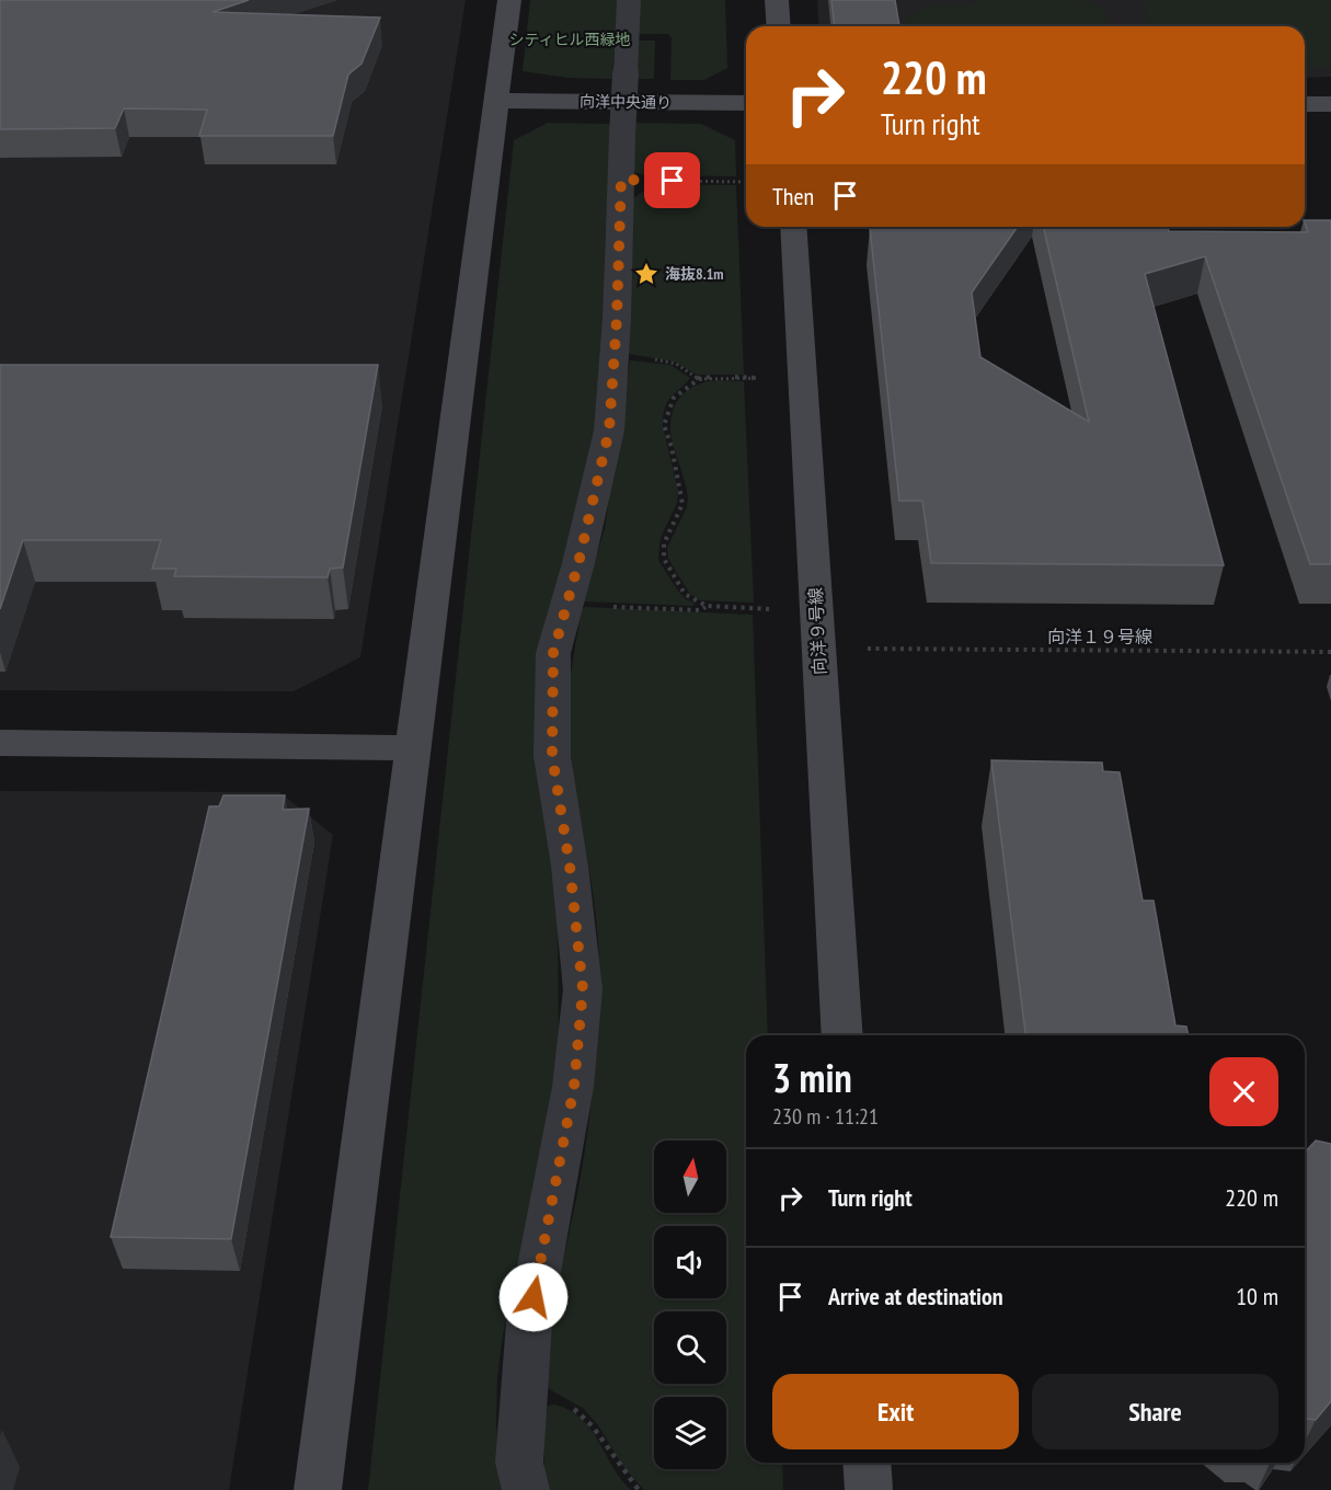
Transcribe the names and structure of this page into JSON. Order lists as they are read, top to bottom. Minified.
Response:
{"streets":{"street":["向洋中央通り","向洋９号線"],"path":["向洋１９号線"]},"parks":["シティヒル西緑地"],"places":{"place":["海抜8.1m"]},"north":"top","page":{"turn":["220 m","Turn right"],"then":"Then","heading":["3 min","230 m · 11:21"],"list":[{"name":"Turn right","value":"220 m"},{"name":"Arrive at destination","value":"10 m"}],"buttons":["Exit","Share"]}}
